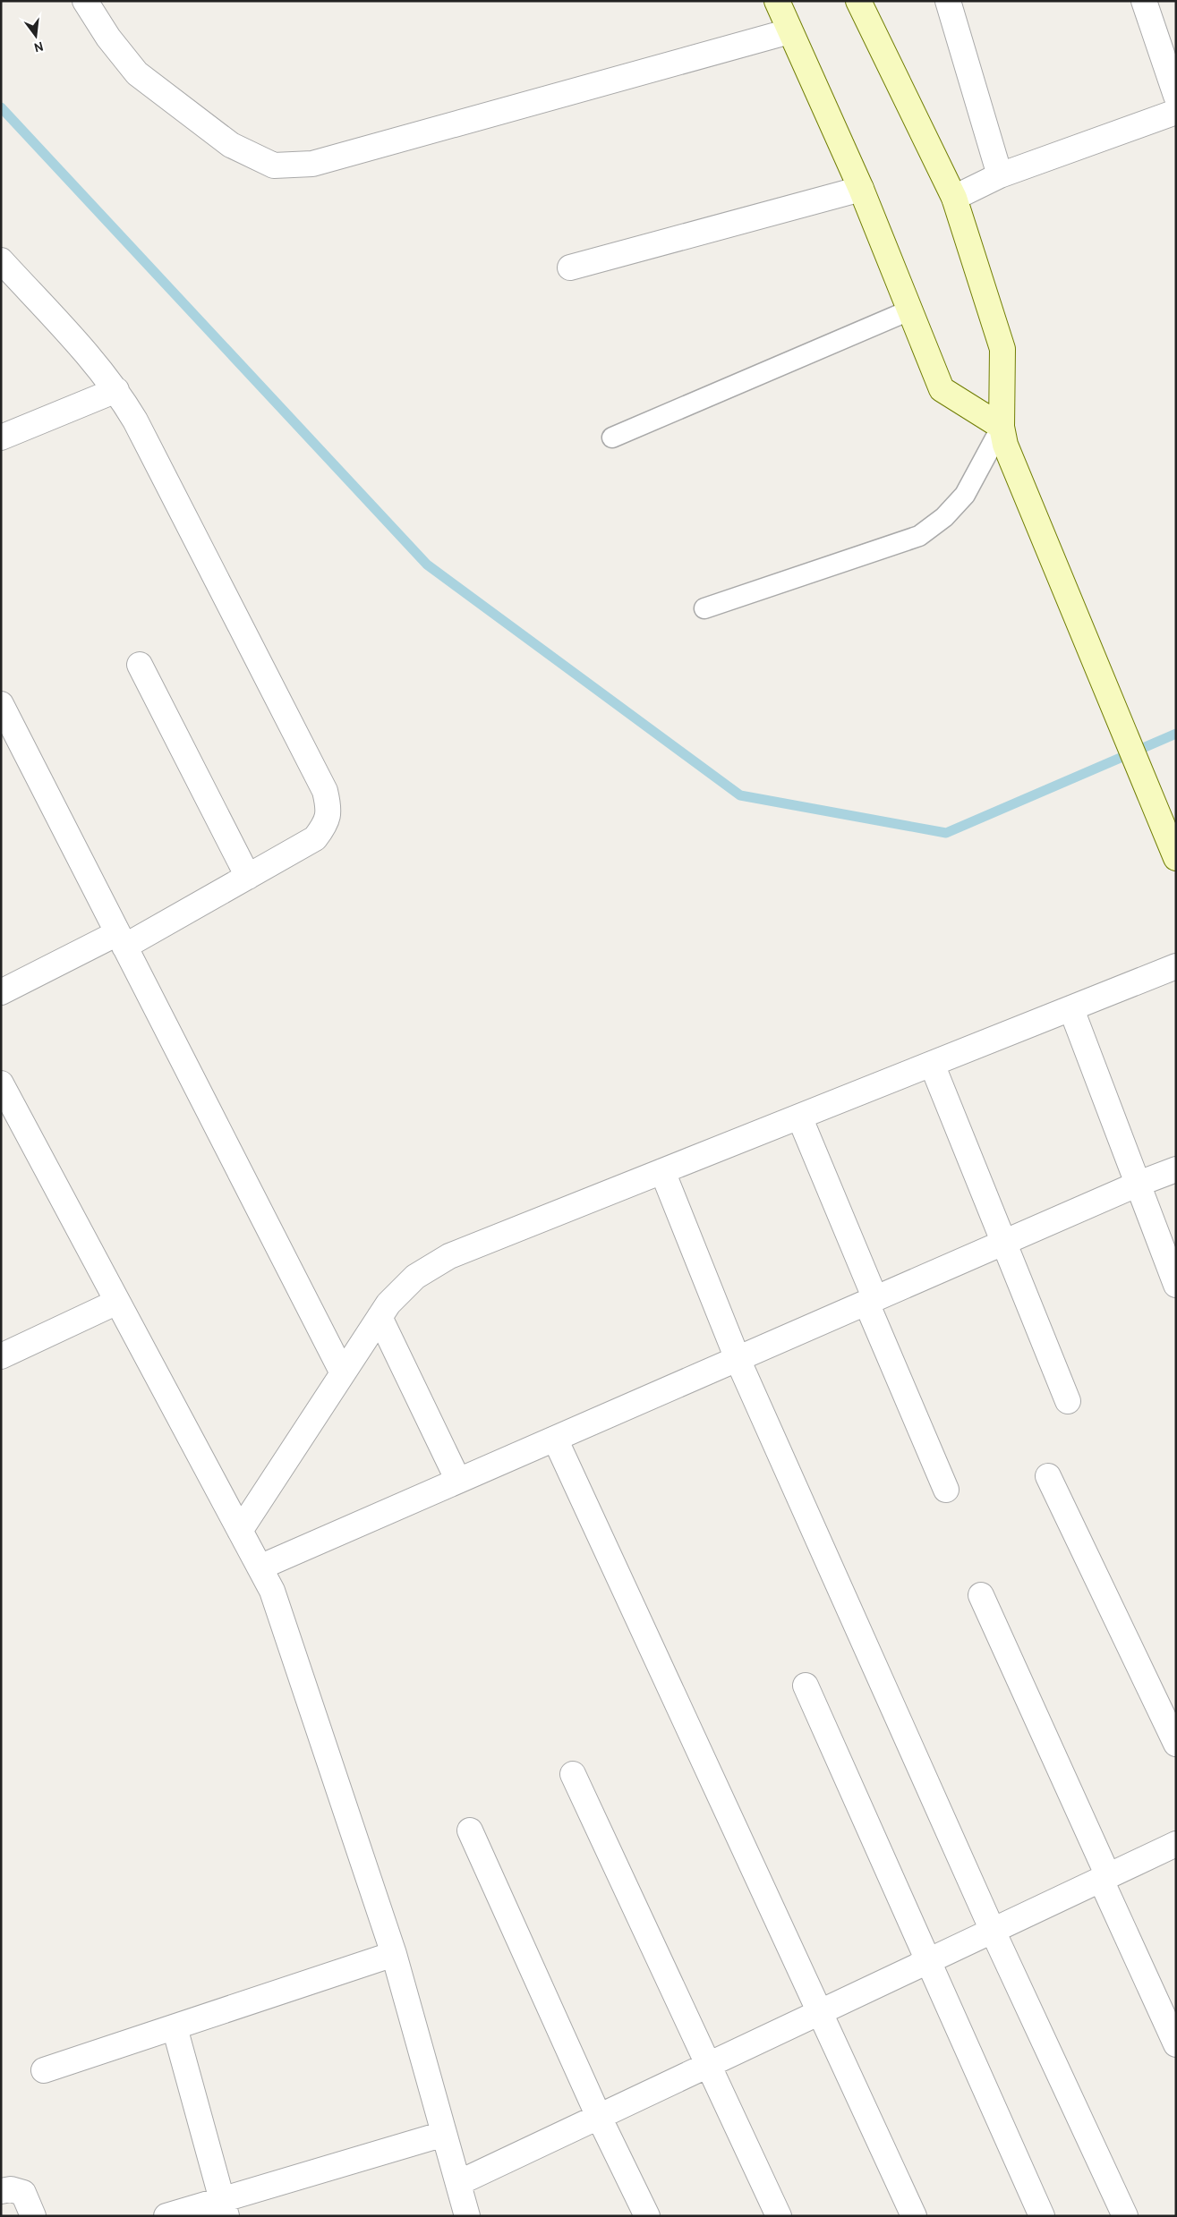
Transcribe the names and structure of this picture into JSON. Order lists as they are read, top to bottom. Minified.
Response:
{"north":"bottom"}
